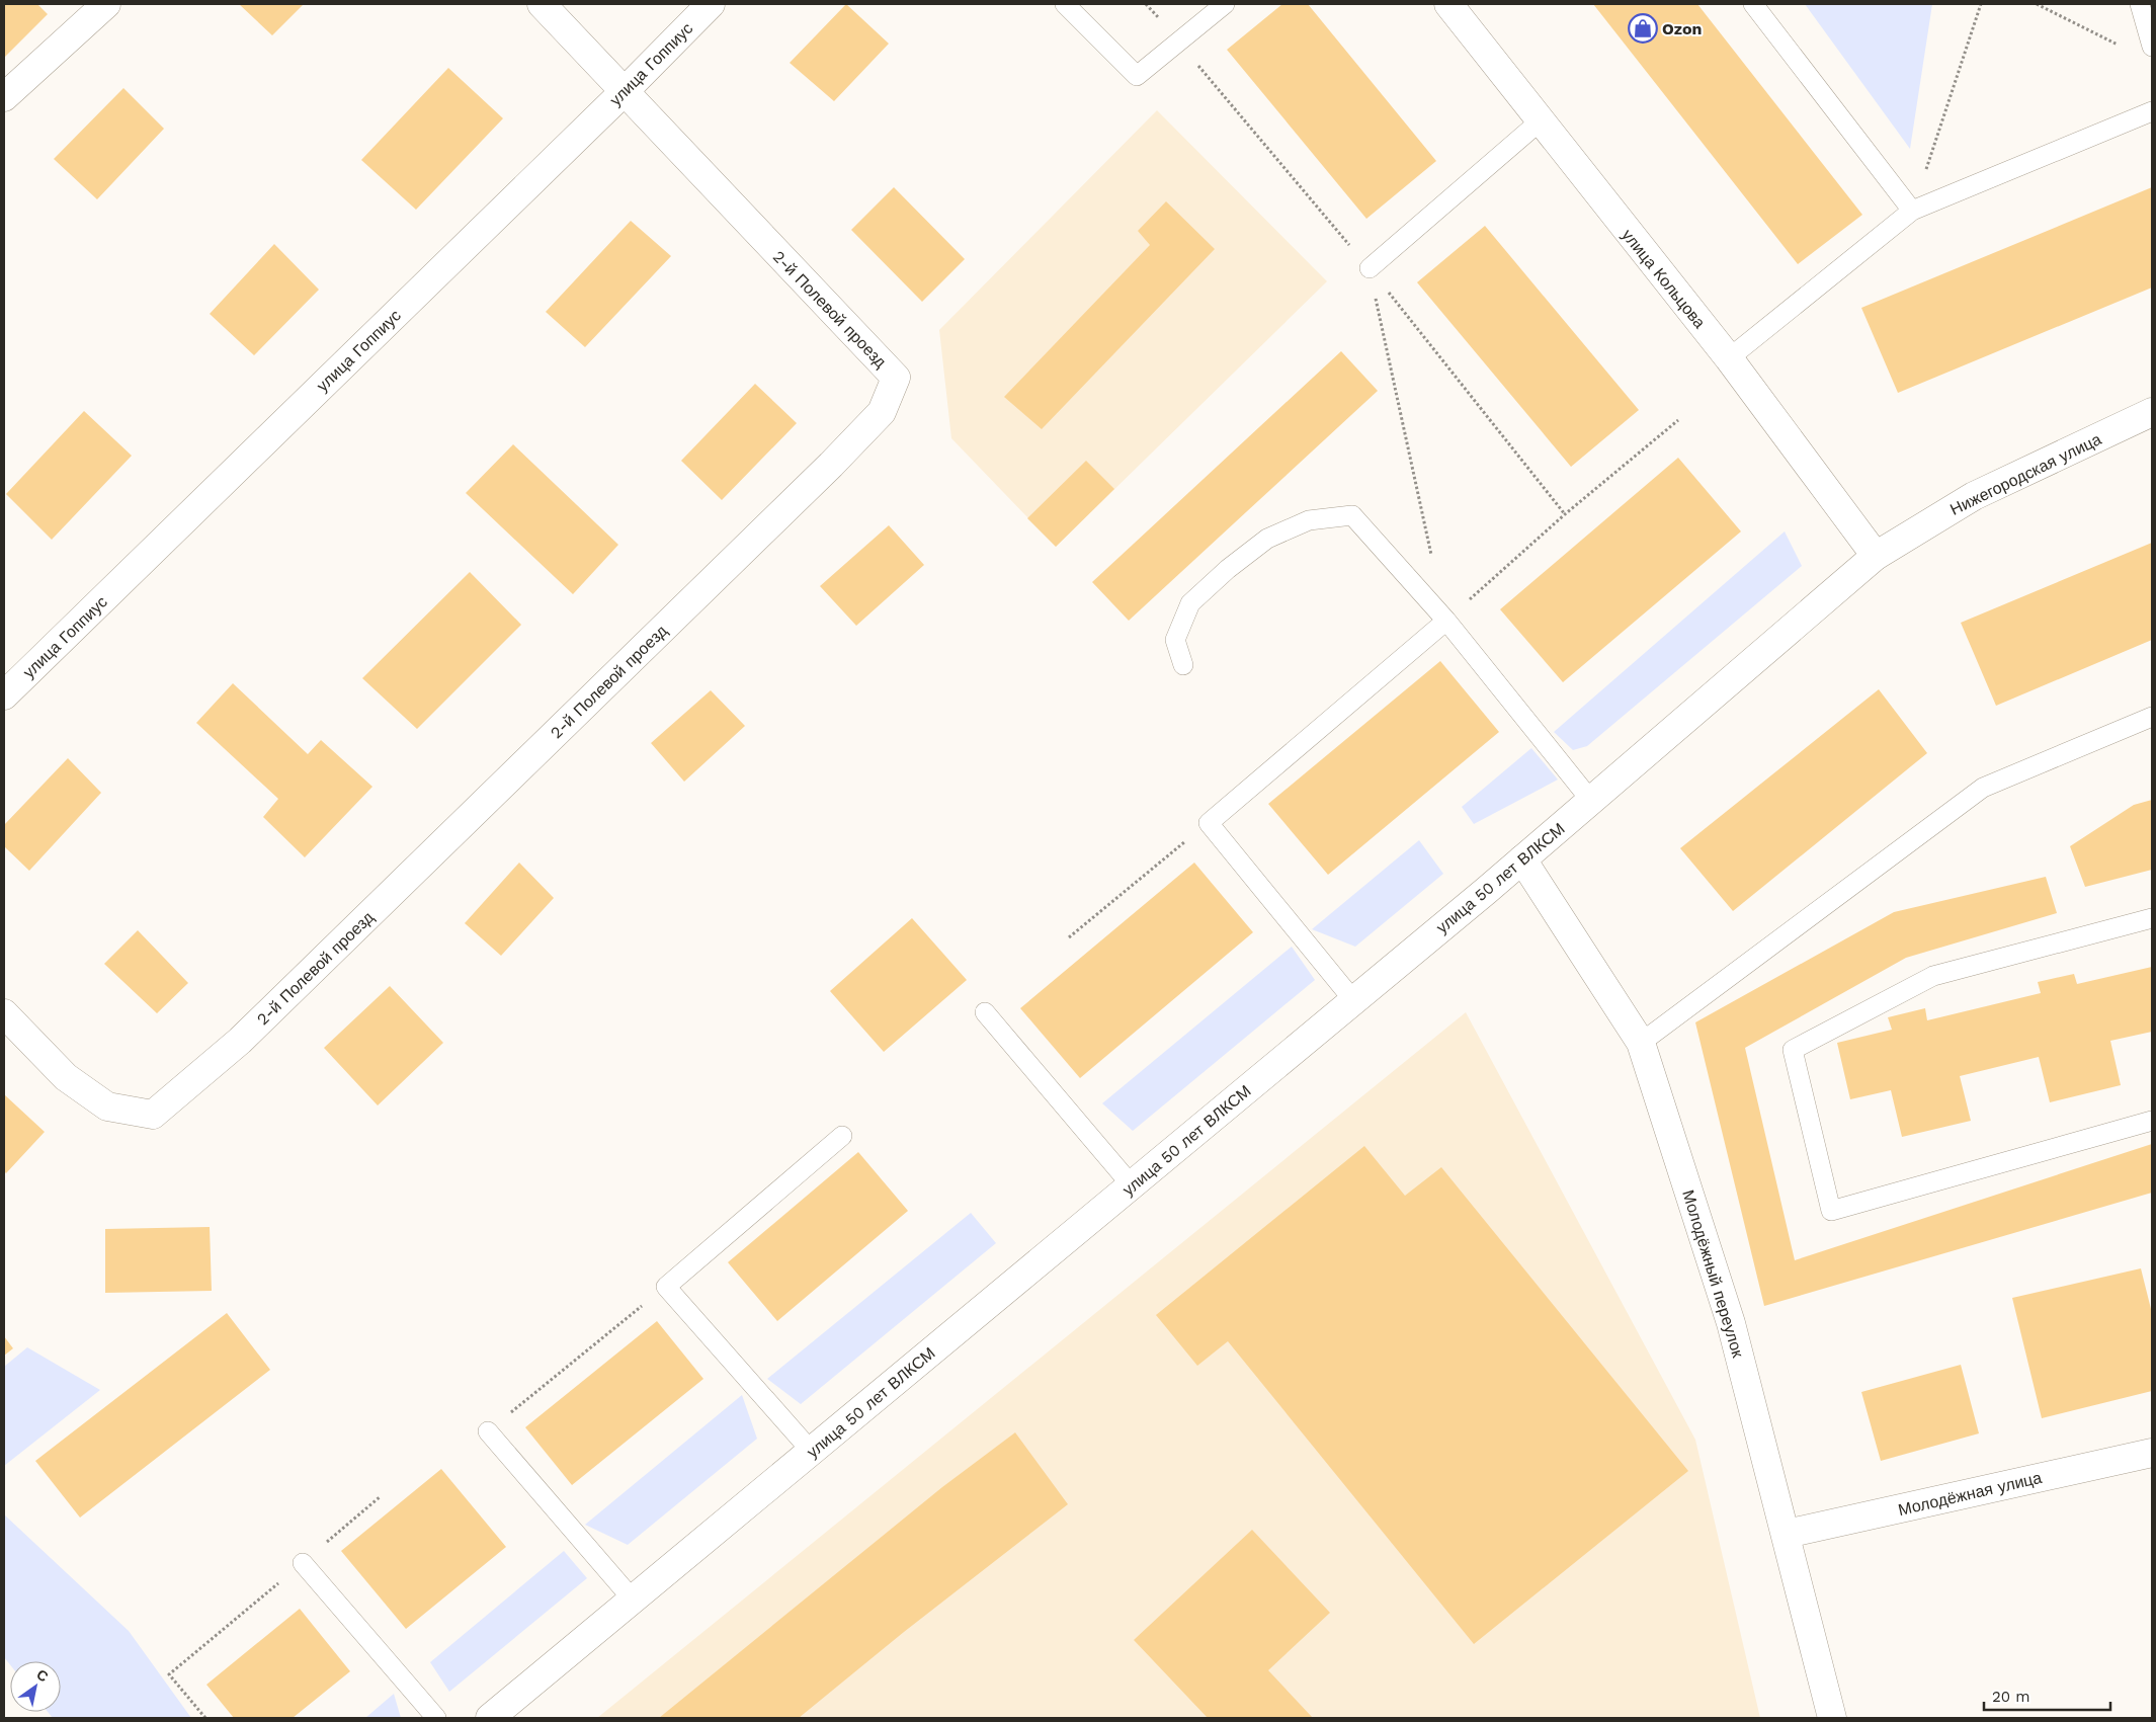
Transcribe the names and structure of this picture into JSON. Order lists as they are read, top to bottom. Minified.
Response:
{"streets":{"street":["улица Гоппиус","улица Кольцова","2-й Полевой проезд","Нижегородская улица","улица 50 лет ВЛКСМ","Молодёжный переулок","Молодёжная улица"]},"crossings":[["улица Гоппиус","2-й Полевой проезд"],["улица Кольцова","Нижегородская улица"],["улица Кольцова","улица 50 лет ВЛКСМ"],["Нижегородская улица","улица 50 лет ВЛКСМ"],["улица 50 лет ВЛКСМ","Молодёжный переулок"],["Молодёжный переулок","Молодёжная улица"]],"places":{"shop":["Ozon"]},"scale_bar":"20 m","north":"top right"}
